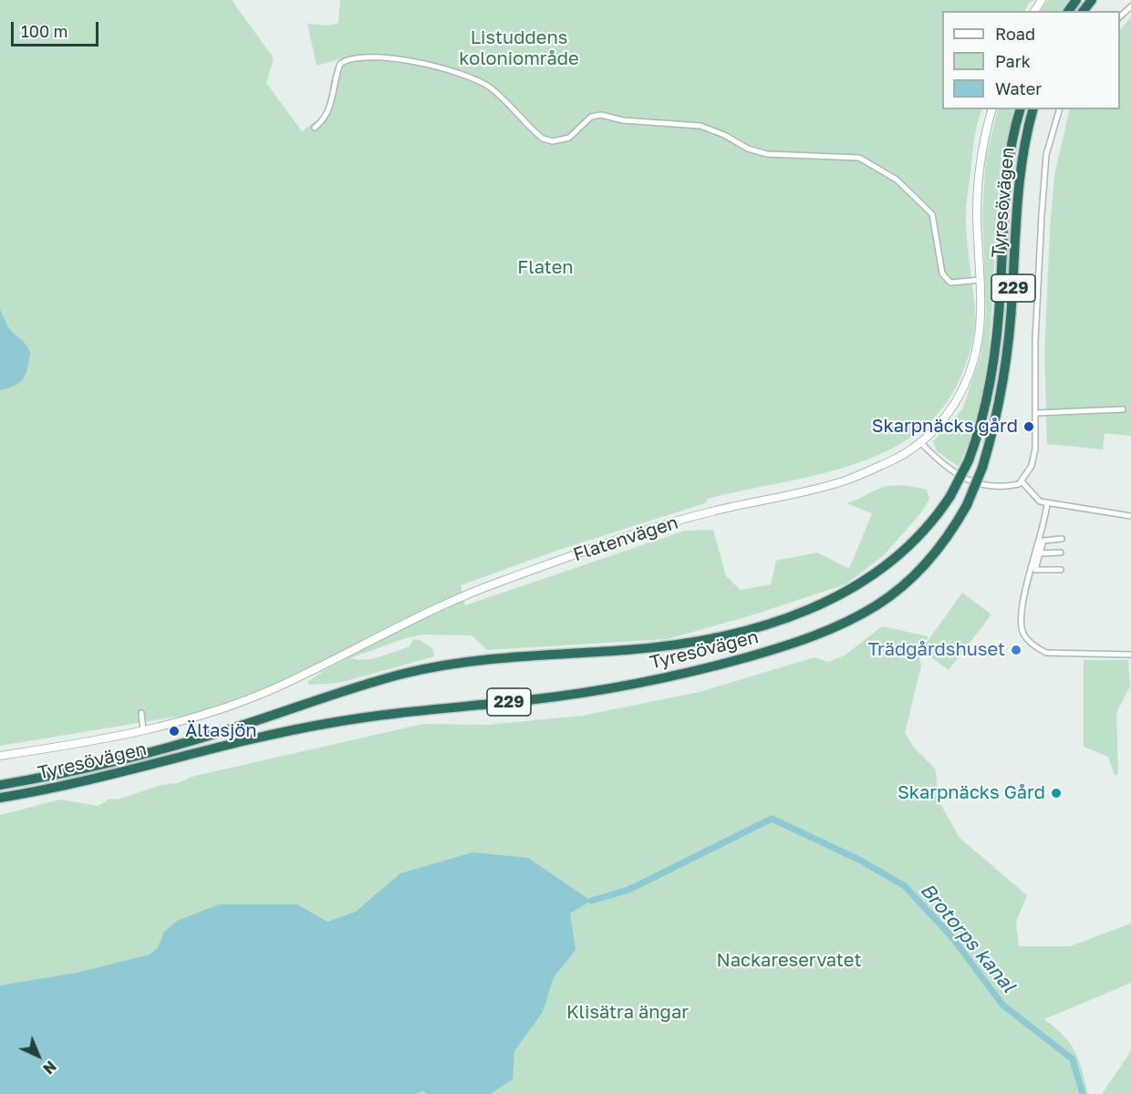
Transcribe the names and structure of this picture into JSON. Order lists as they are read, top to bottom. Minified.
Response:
{"streets":{"highway":["Tyresövägen","229"],"street":["Flatenvägen"]},"water":["Brotorps kanal"],"parks":["Listuddens koloniområde","Flaten","Nackareservatet","Klisätra ängar"],"places":["Skarpnäcks gård","Trädgårdshuset","Ältasjön","Skarpnäcks Gård"],"legend":["Road","Park","Water"],"scale_bar":"100 m","north":"bottom right"}
